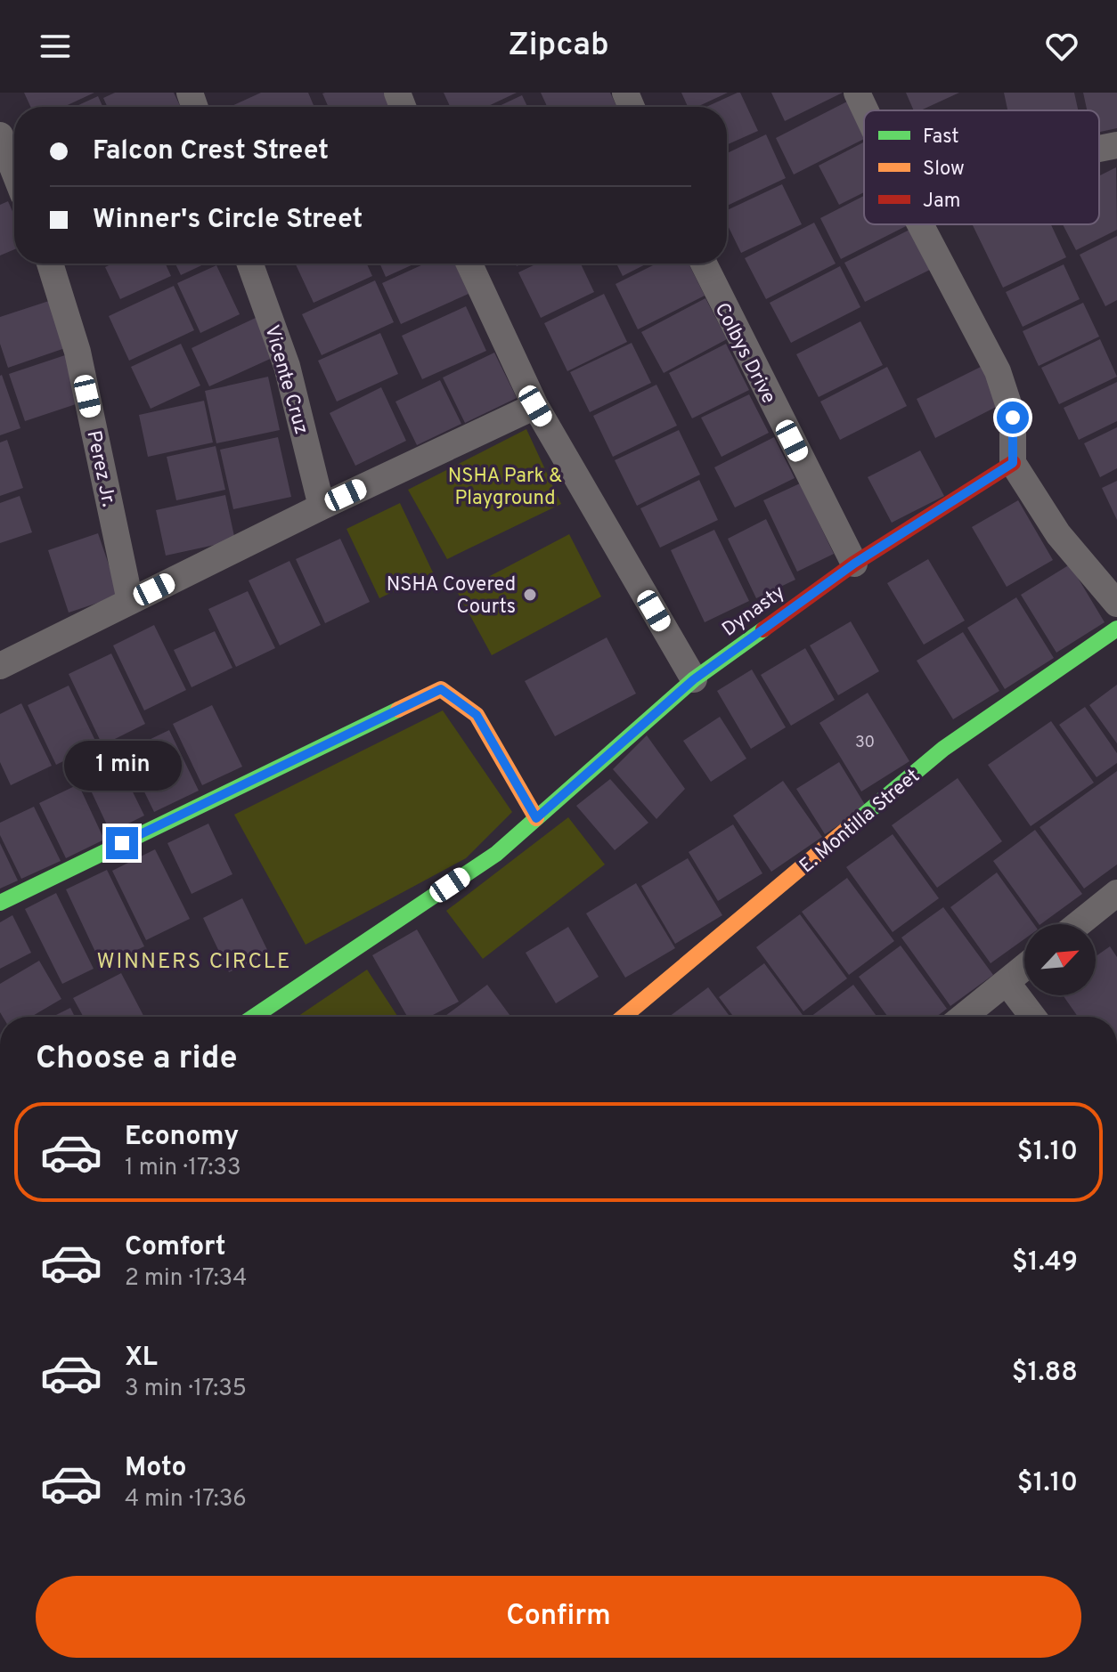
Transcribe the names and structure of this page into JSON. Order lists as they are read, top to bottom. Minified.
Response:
{"streets":{"street":["Colbys Drive","Vicente Cruz","Perez Jr.","Dynasty","E. Montilla Street"]},"crossings":[["Colbys Drive","Dynasty"]],"districts":["WINNERS CIRCLE"],"parks":["NSHA Park & Playground"],"places":["NSHA Covered Courts"],"house_numbers":["30"],"legend":["Fast","Slow","Jam"],"north":"top right","page":{"header":"Zipcab","banner":["Falcon Crest Street","Winner's Circle Street"],"bubble":"1 min","heading":"Choose a ride","list":[{"name":"Economy","note":"1 min · 17:33","value":"$1.10"},{"name":"Comfort","note":"2 min · 17:34","value":"$1.49"},{"name":"XL","note":"3 min · 17:35","value":"$1.88"},{"name":"Moto","note":"4 min · 17:36","value":"$1.10"}],"buttons":"Confirm"}}
